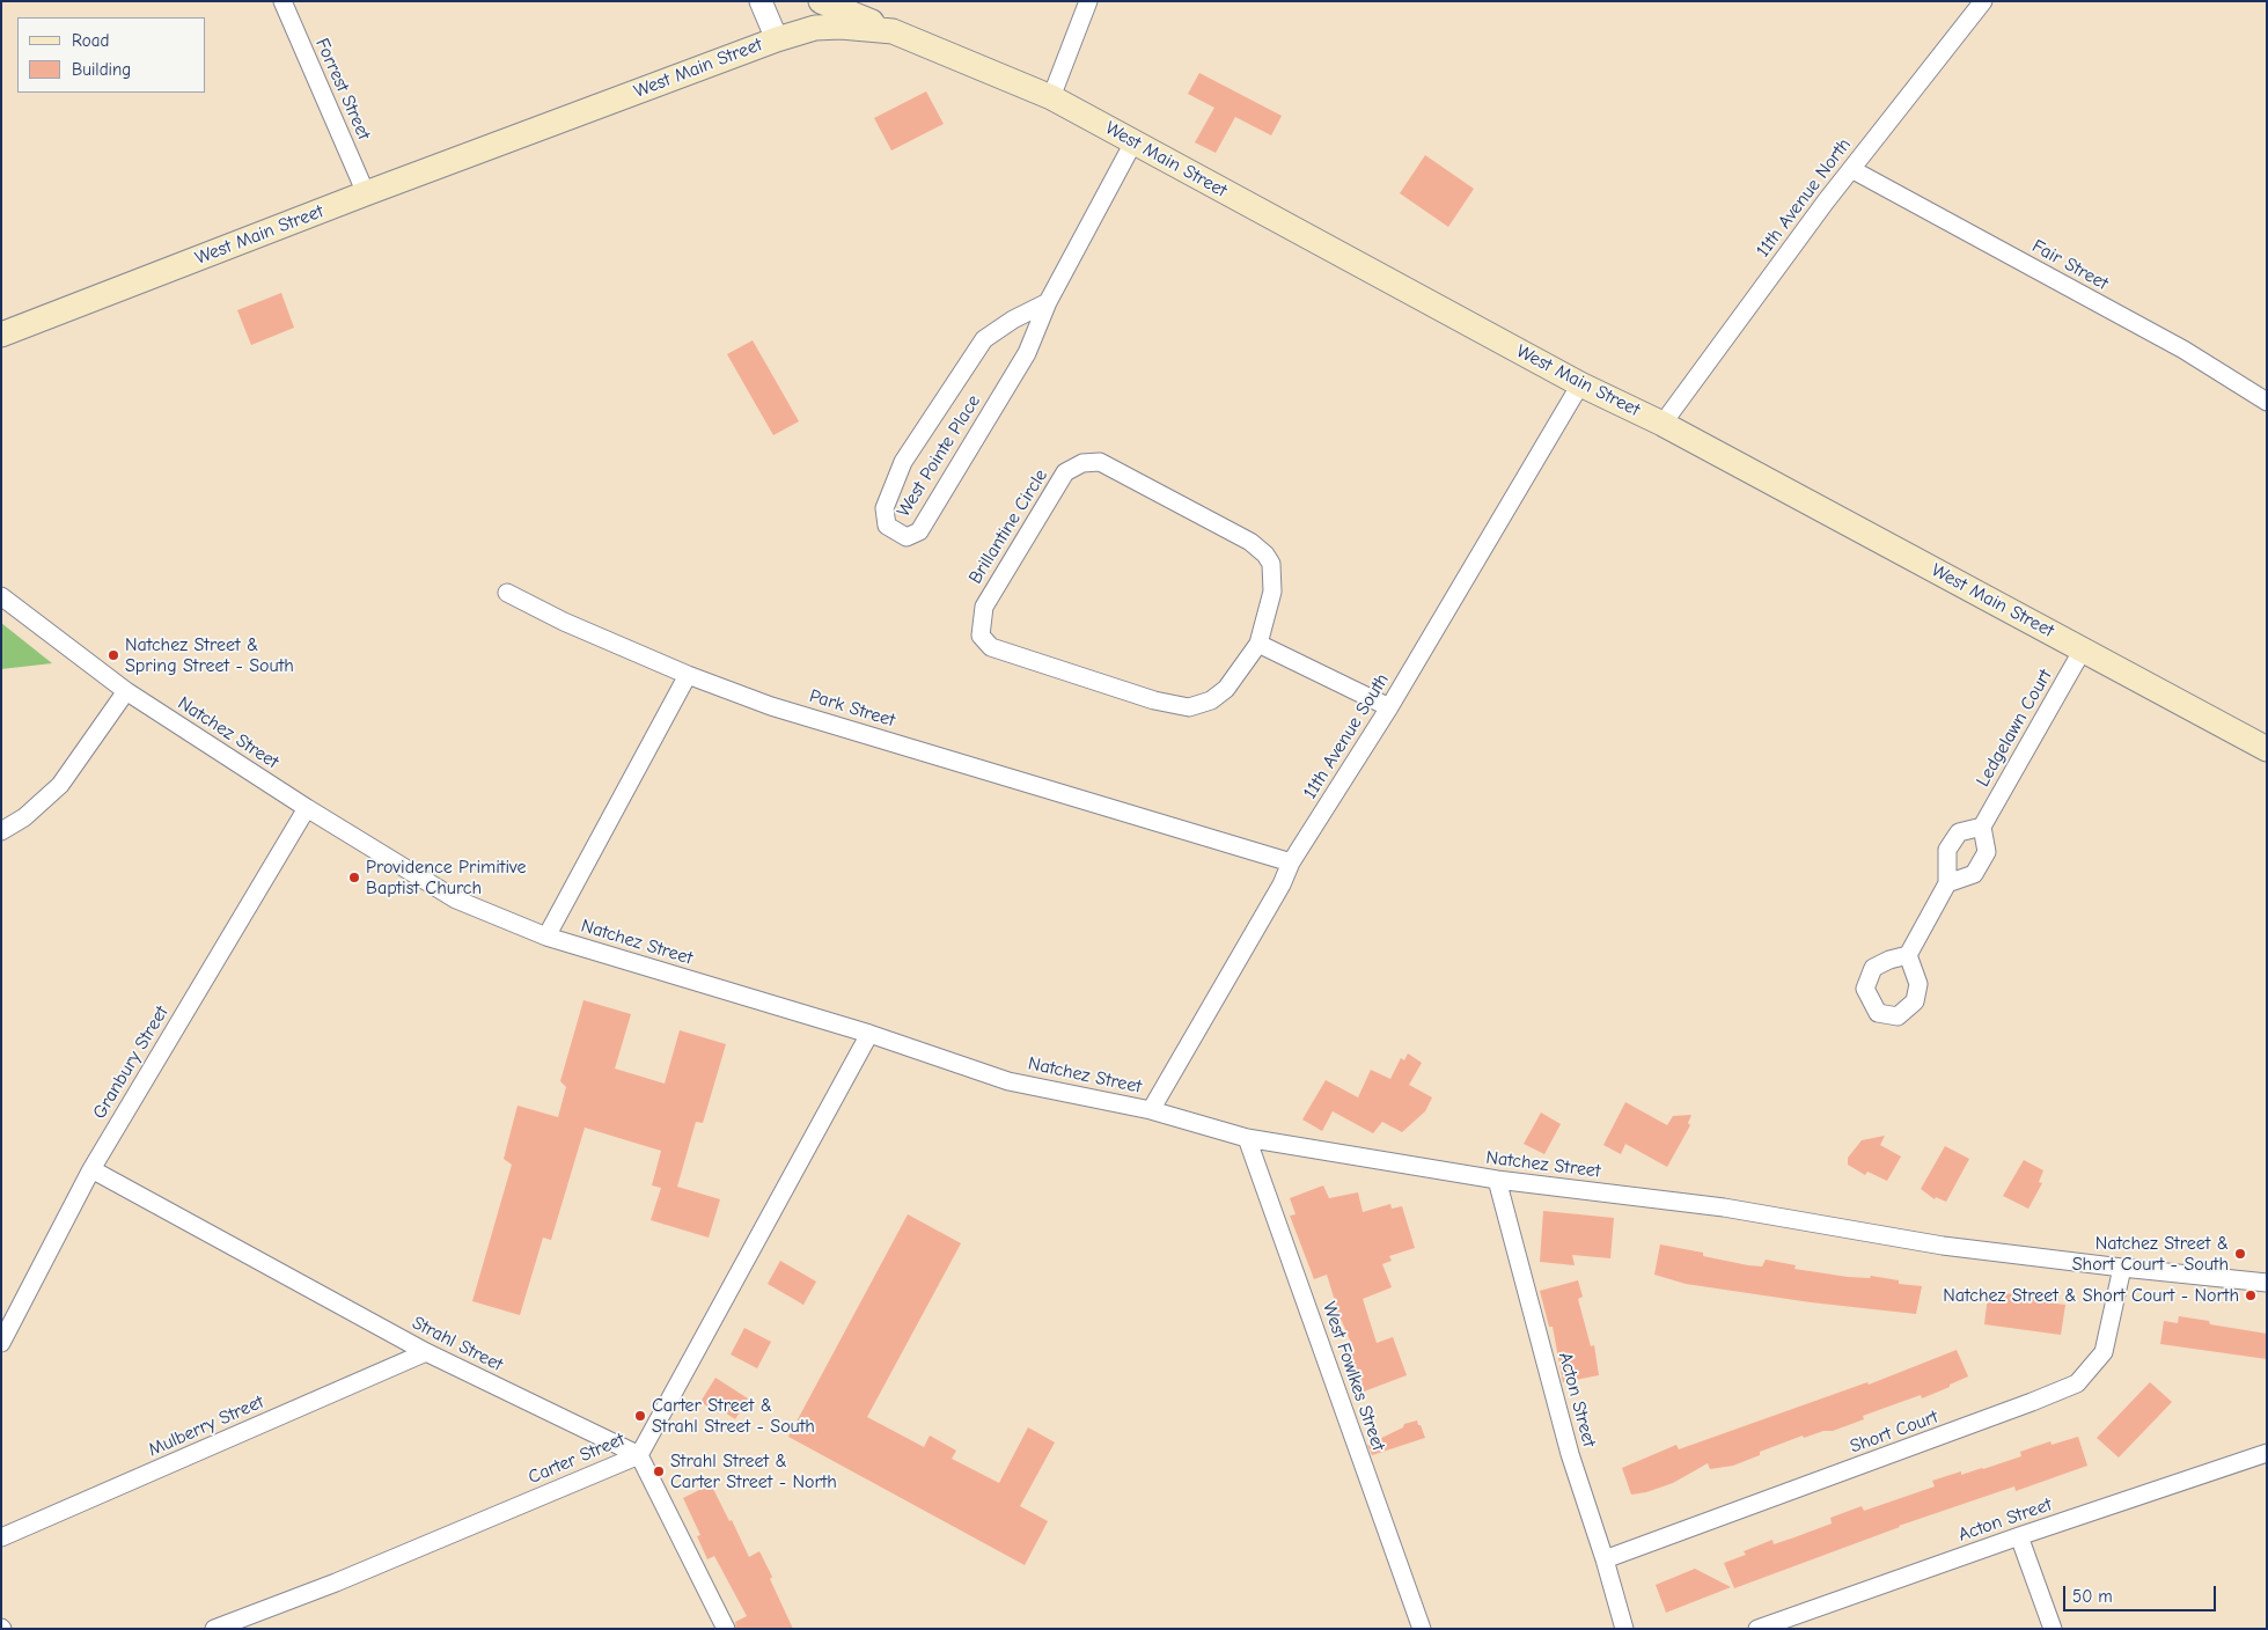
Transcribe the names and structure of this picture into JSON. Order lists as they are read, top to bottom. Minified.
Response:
{"streets":{"main road":["West Main Street"],"street":["Forrest Street","11th Avenue North","Fair Street","West Pointe Place","Brillantine Circle","Park Street","Ledgelawn Court","Natchez Street","11th Avenue South","Granbury Street","Strahl Street","West Fowlkes Street","Acton Street","Mulberry Street","Short Court","Carter Street"]},"crossings":[["West Main Street","Forrest Street"],["West Main Street","11th Avenue North"],["West Main Street","West Pointe Place"],["West Main Street","Ledgelawn Court"],["West Main Street","11th Avenue South"],["11th Avenue North","Fair Street"],["Park Street","11th Avenue South"],["Natchez Street","11th Avenue South"],["Natchez Street","Granbury Street"],["Natchez Street","West Fowlkes Street"],["Natchez Street","Acton Street"],["Natchez Street","Short Court"],["Natchez Street","Carter Street"],["Granbury Street","Strahl Street"],["Strahl Street","Mulberry Street"],["Strahl Street","Carter Street"],["Acton Street","Short Court"]],"places":["Natchez Street & Spring Street - South","Providence Primitive Baptist Church","Natchez Street & Short Court - South","Natchez Street & Short Court - North","Carter Street & Strahl Street - South","Strahl Street & Carter Street - North"],"legend":["Road","Building"],"scale_bar":"50 m"}
